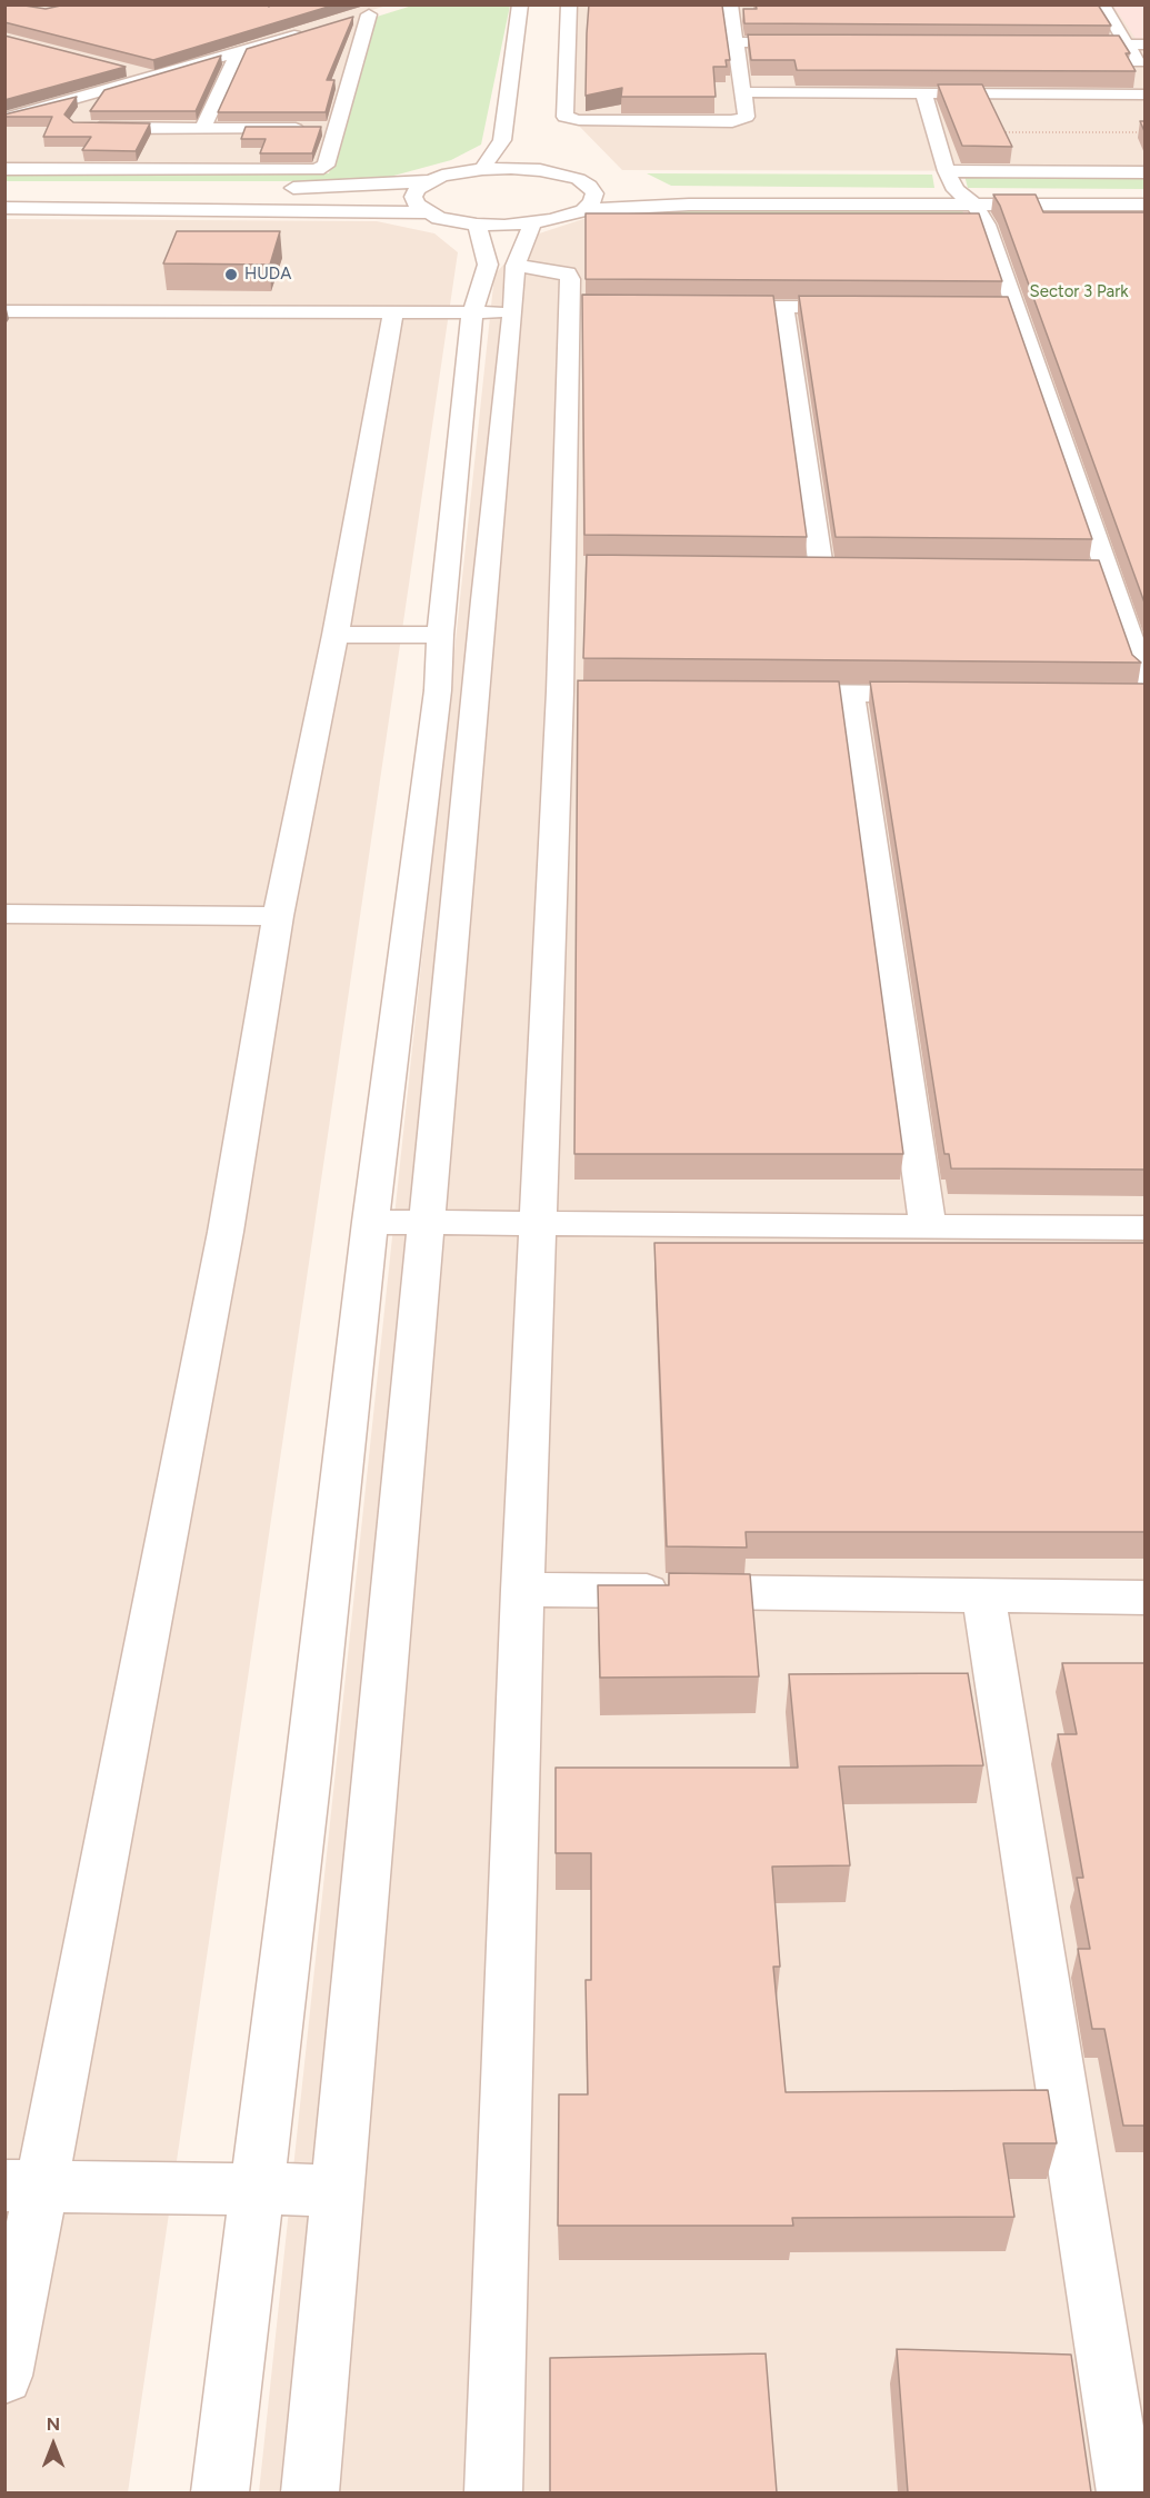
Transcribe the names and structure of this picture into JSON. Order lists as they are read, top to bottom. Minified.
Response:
{"parks":["Sector 3 Park"],"places":["HUDA"],"north":"top"}
